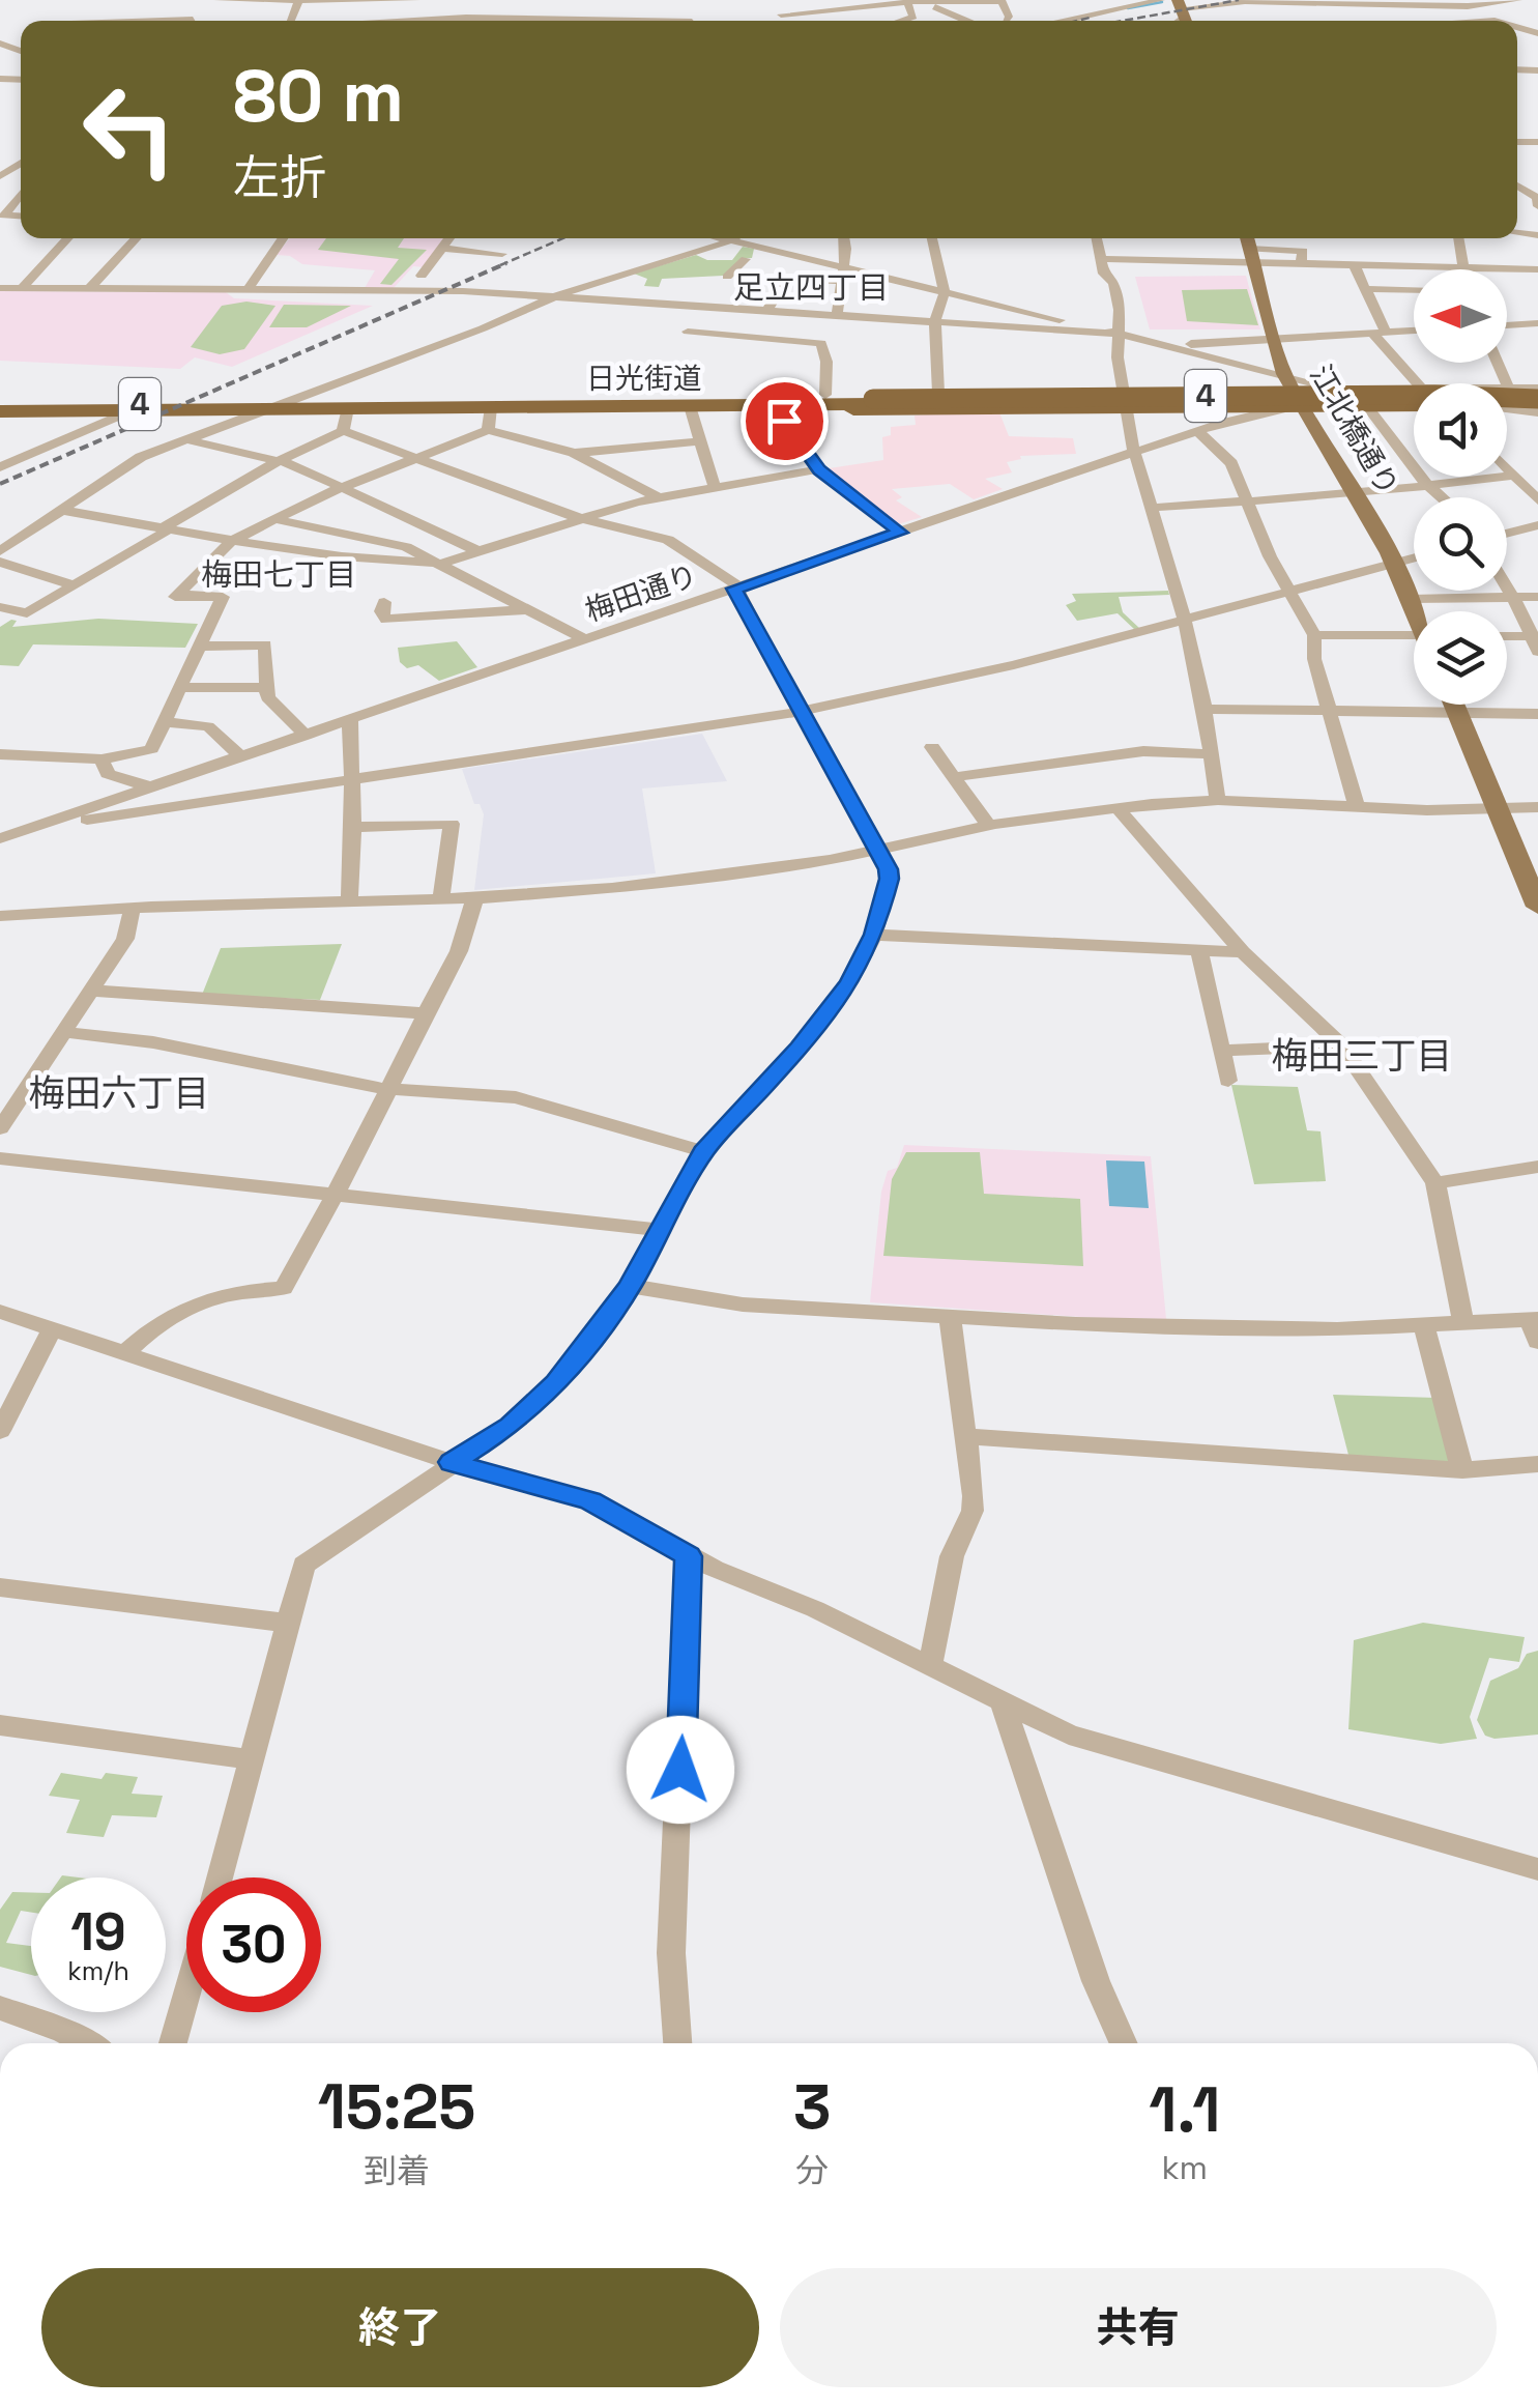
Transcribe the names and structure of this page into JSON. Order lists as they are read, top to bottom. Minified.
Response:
{"streets":{"highway":["日光街道","4"],"main road":["江北橋通り"],"street":["梅田通り"]},"crossings":[["日光街道","4"],["4","江北橋通り"],["4","梅田通り"],["江北橋通り","梅田通り"]],"districts":["足立四丁目","梅田七丁目","梅田三丁目","梅田六丁目"],"north":"left","page":{"turn":["80 m","左折"],"speed":"19 km/h","limit":"30","eta":["15:25","到着","3","分","1.1","km"],"buttons":["終了","共有"]}}
